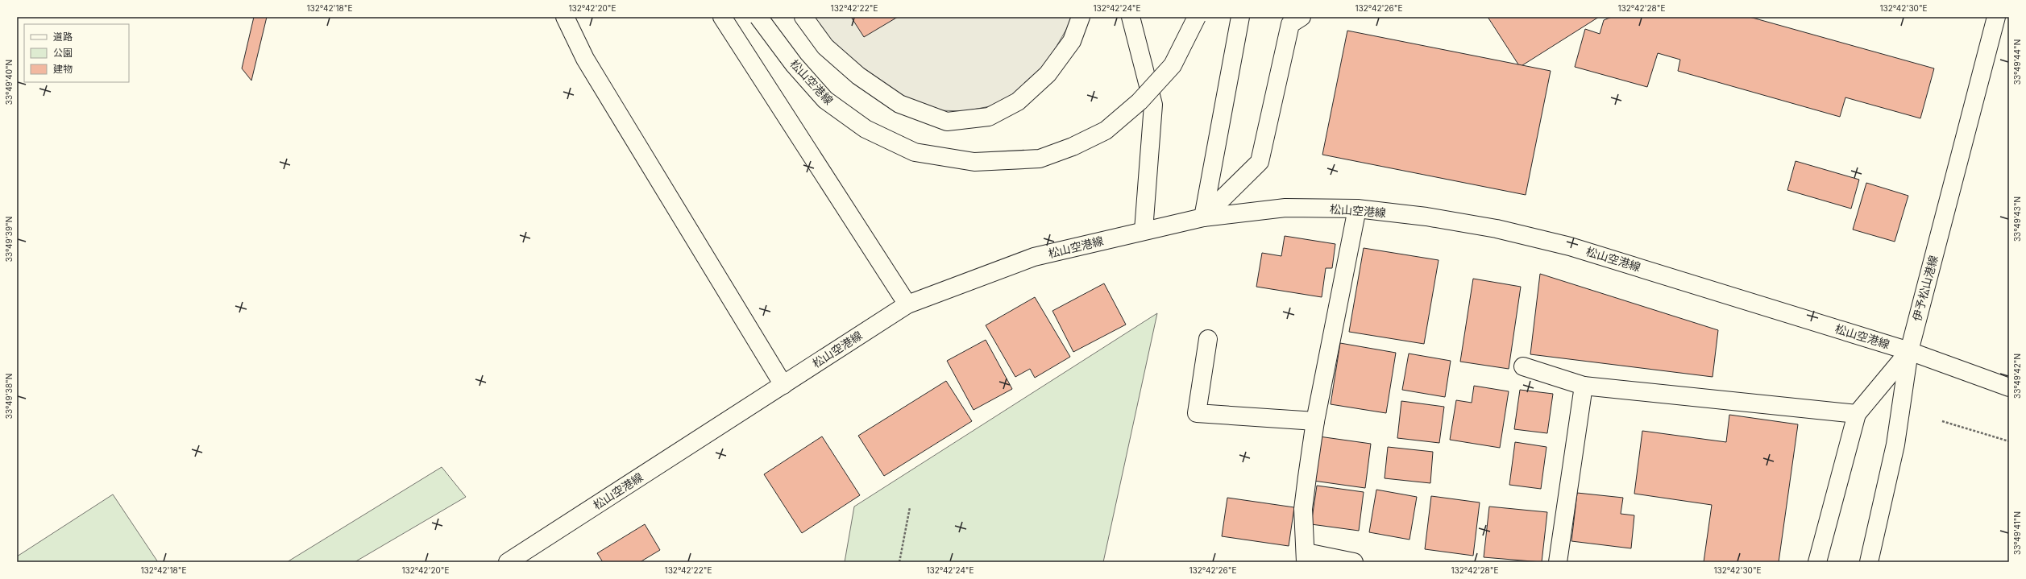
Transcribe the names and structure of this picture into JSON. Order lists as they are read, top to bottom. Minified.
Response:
{"streets":{"main road":["松山空港線","伊予松山港線"]},"crossings":[["松山空港線","伊予松山港線"]],"legend":["道路","公園","建物"],"coordinates":["132°42'18\"E","132°42'20\"E","132°42'22\"E","132°42'24\"E","132°42'26\"E","132°42'28\"E","132°42'30\"E","33°49'44\"N","33°49'40\"N","33°49'43\"N","33°49'39\"N","33°49'42\"N","33°49'38\"N","33°49'41\"N"]}
